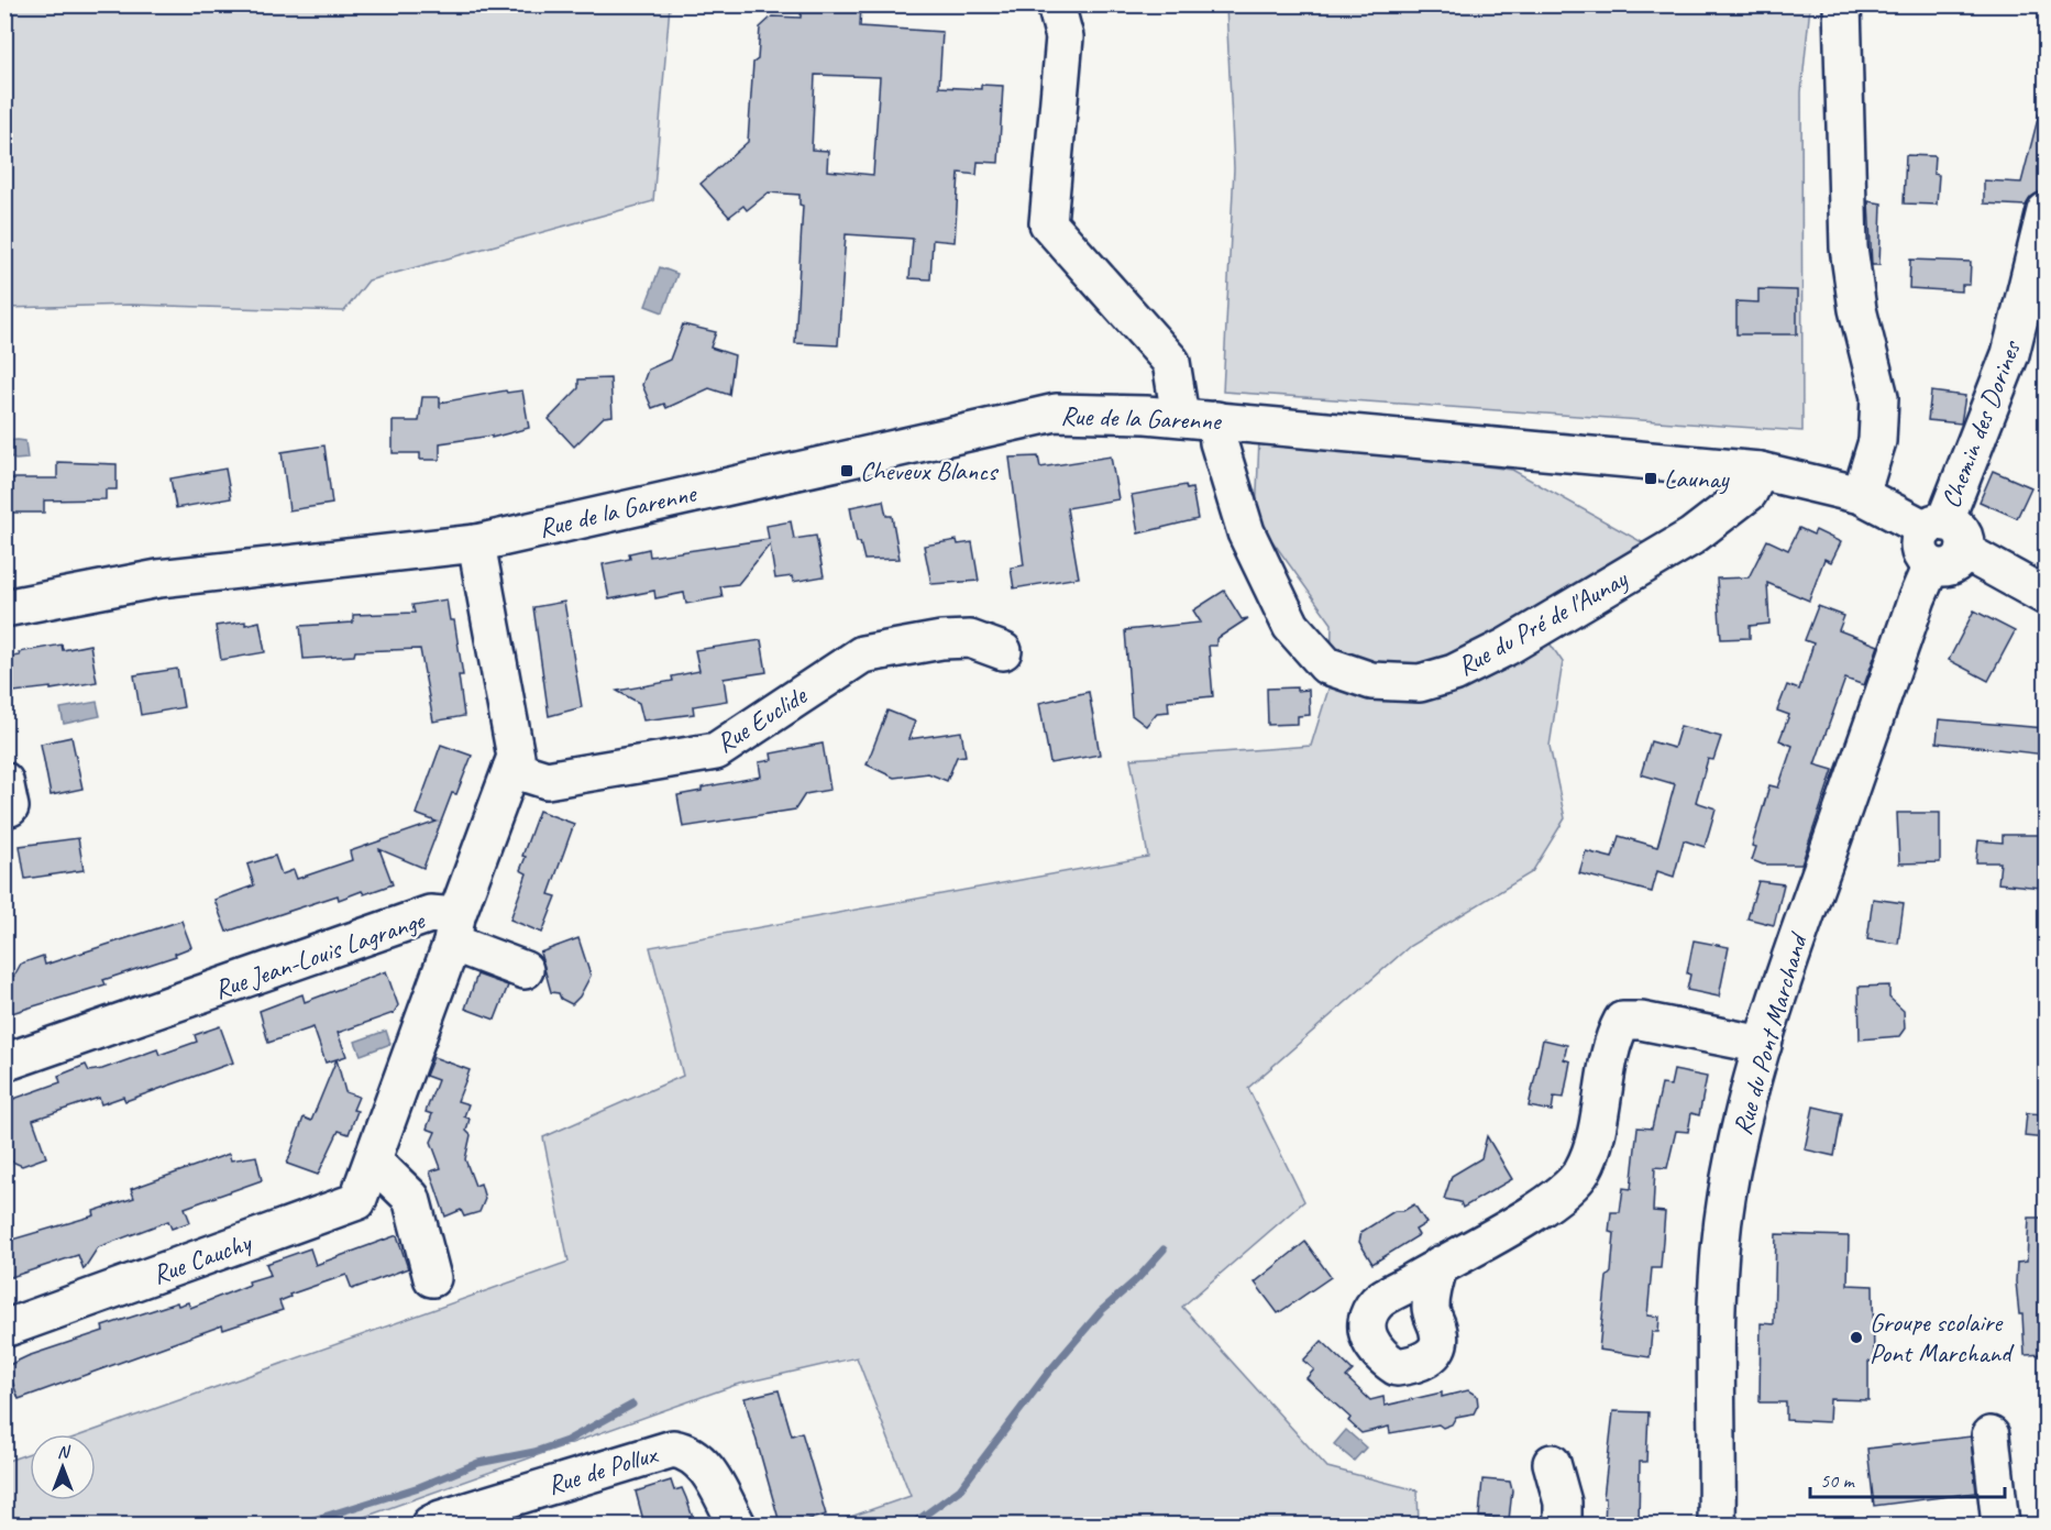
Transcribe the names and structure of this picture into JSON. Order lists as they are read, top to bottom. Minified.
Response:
{"streets":{"street":["Rue de la Garenne","Chemin des Dorines","Rue du Pré de l'Aunay","Rue Euclide","Rue Jean-Louis Lagrange","Rue du Pont Marchand","Rue Cauchy","Rue de Pollux"]},"crossings":[["Rue de la Garenne","Chemin des Dorines"],["Rue de la Garenne","Rue du Pré de l'Aunay"],["Rue de la Garenne","Rue Jean-Louis Lagrange"],["Rue de la Garenne","Rue du Pont Marchand"],["Chemin des Dorines","Rue du Pont Marchand"],["Rue Euclide","Rue Jean-Louis Lagrange"],["Rue Jean-Louis Lagrange","Rue Cauchy"]],"places":{"transit":["Cheveux Blancs","Launay"],"other":["Groupe scolaire Pont Marchand"]},"scale_bar":"50 m","north":"top"}
